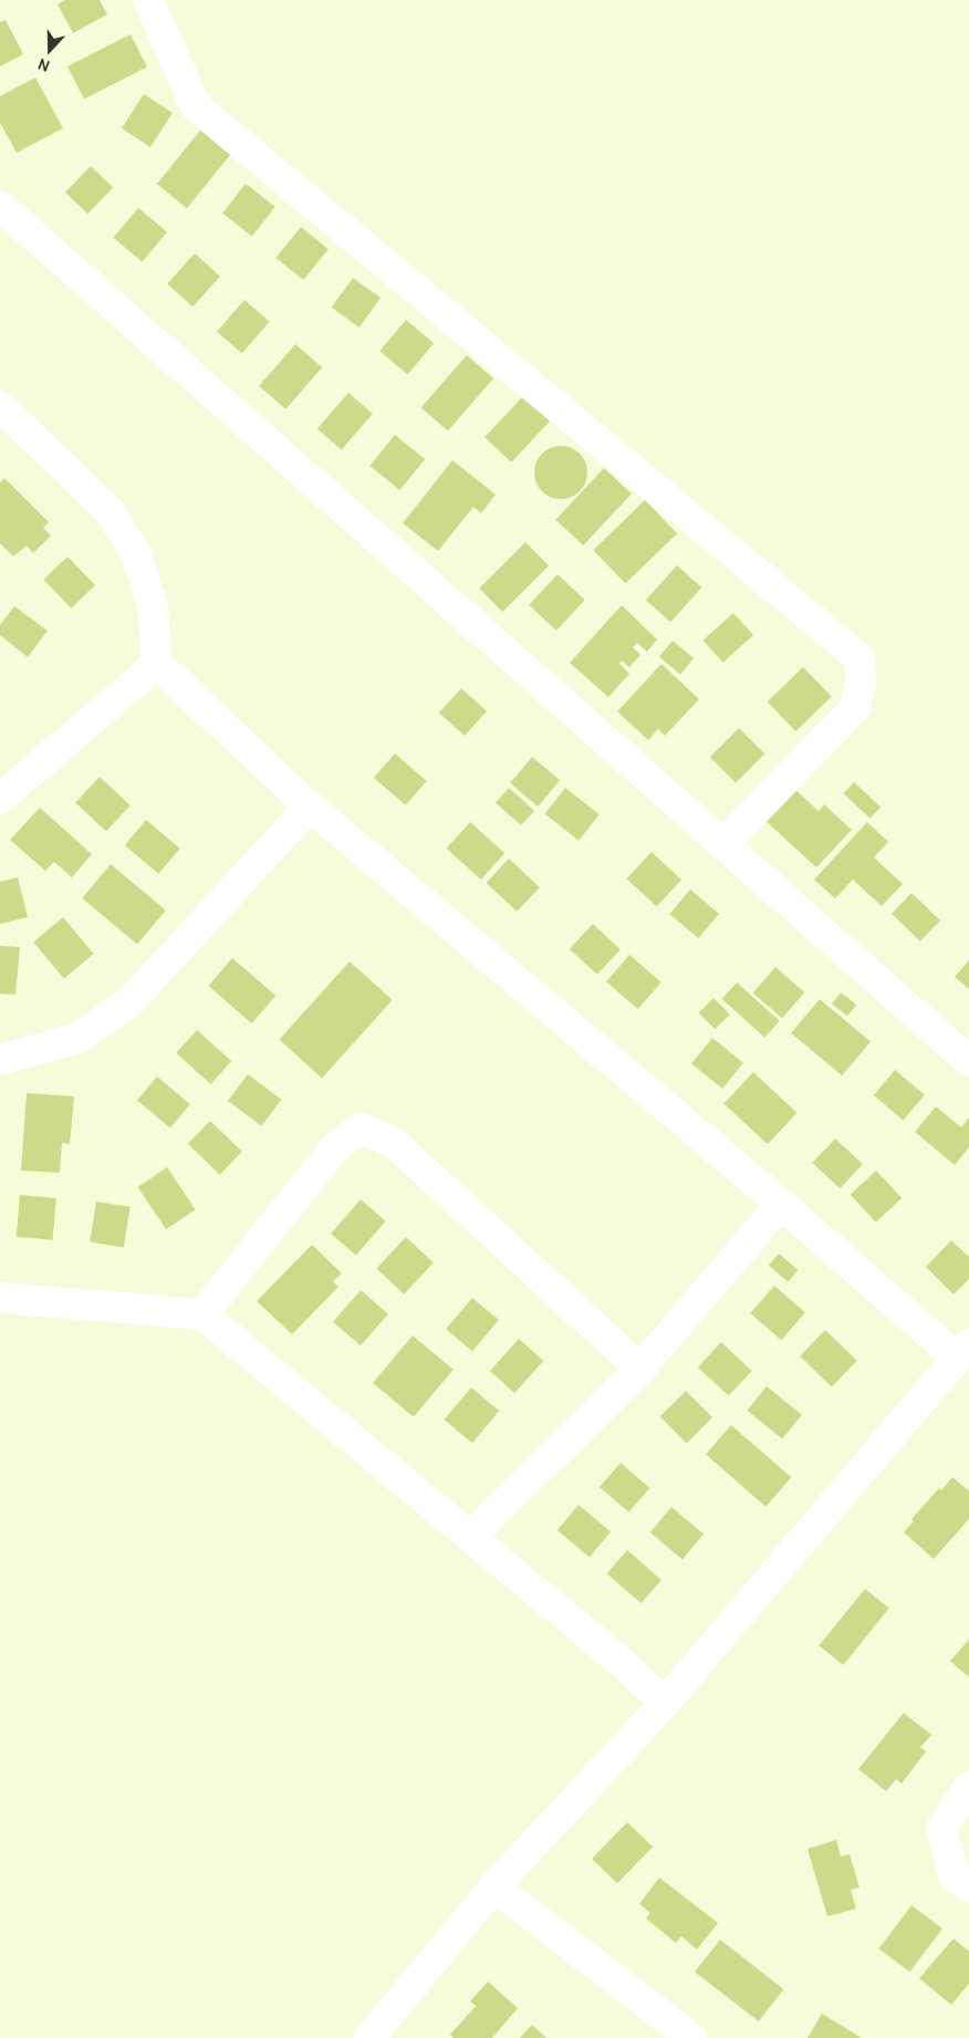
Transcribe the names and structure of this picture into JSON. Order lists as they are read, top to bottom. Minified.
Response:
{"north":"bottom"}
